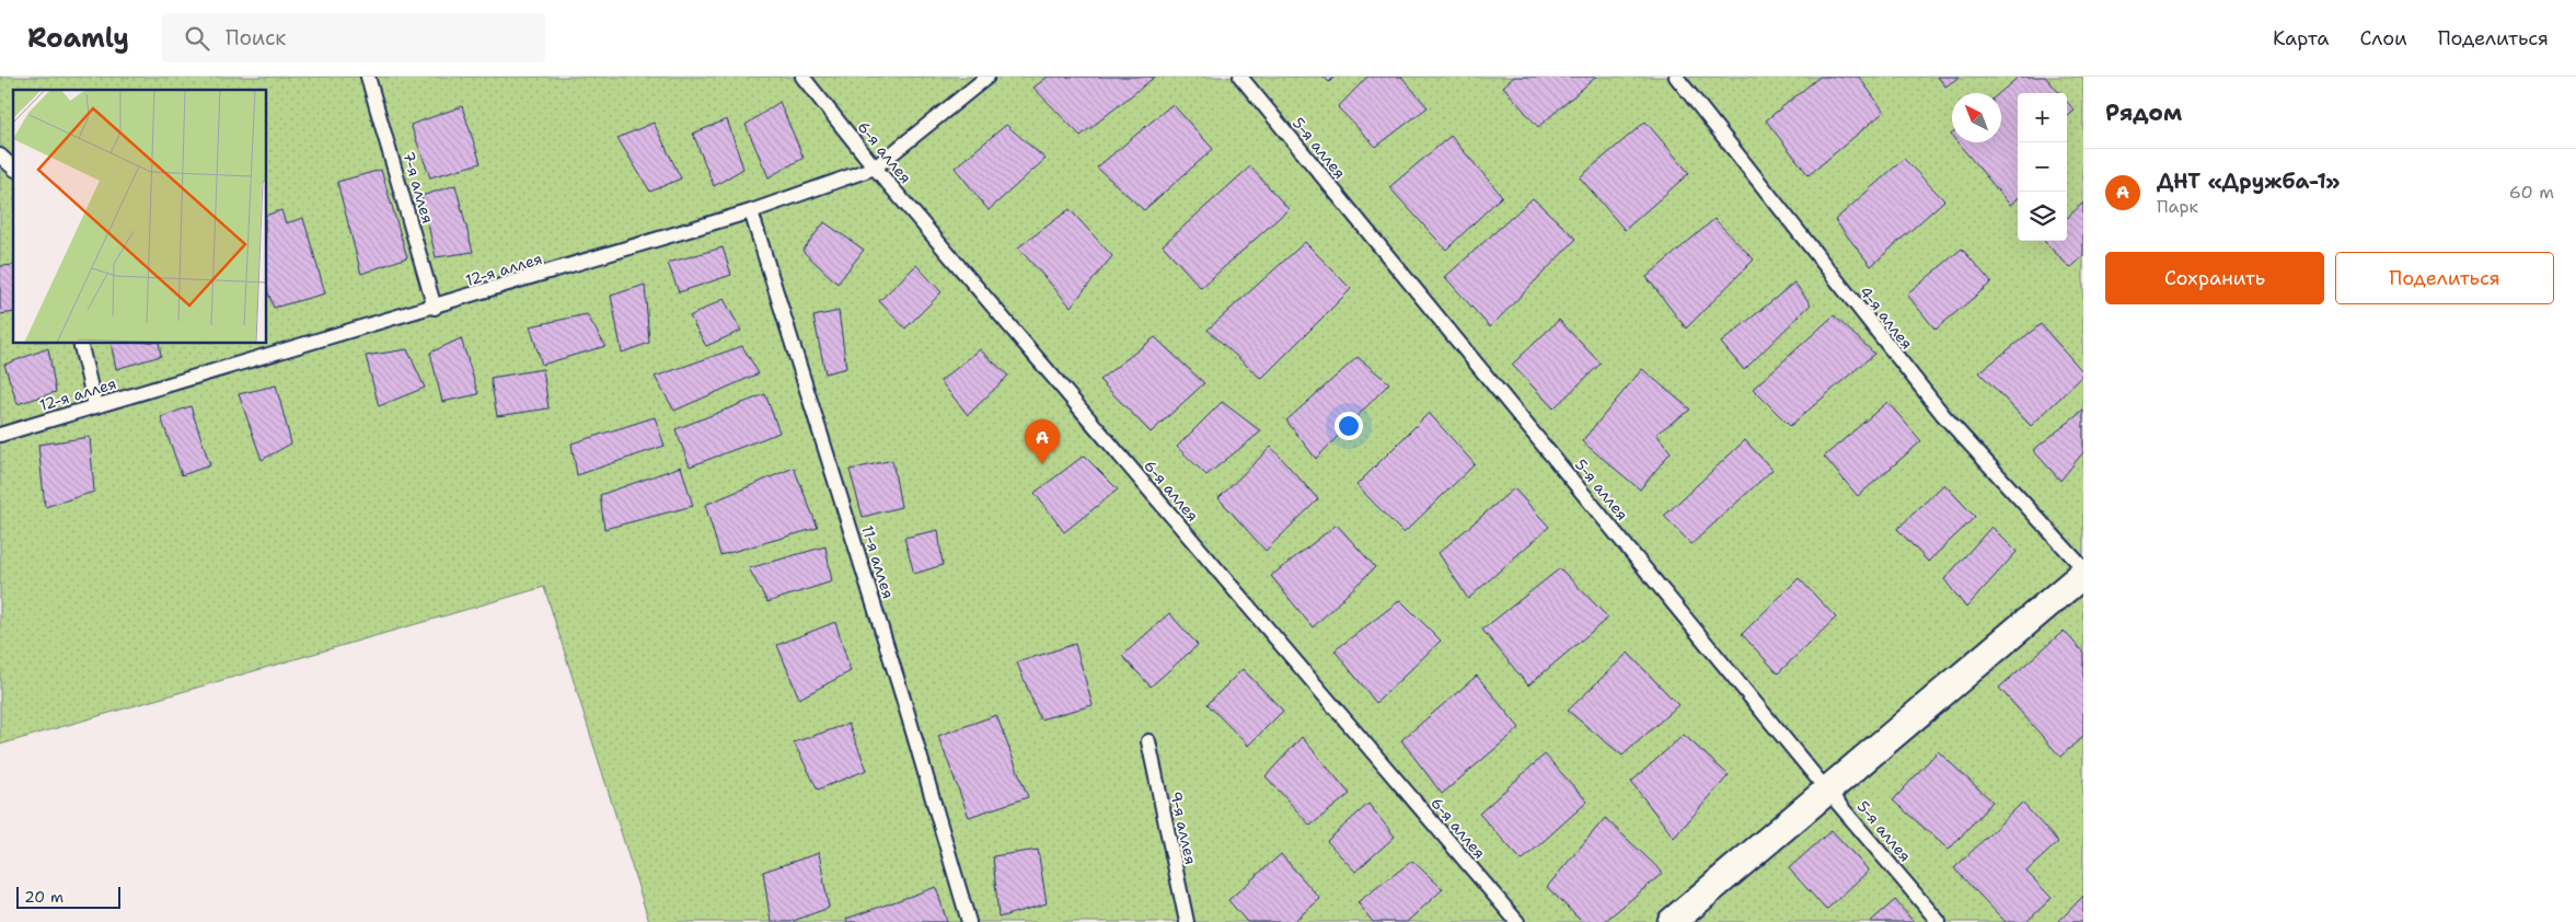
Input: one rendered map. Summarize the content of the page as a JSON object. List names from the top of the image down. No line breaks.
{"streets":{"lane":["5-я аллея","6-я аллея","7-я аллея","12-я аллея","4-я аллея","11-я аллея","9-я аллея"]},"crossings":[["6-я аллея","12-я аллея"],["7-я аллея","12-я аллея"],["12-я аллея","11-я аллея"]],"scale_bar":"20 m","north":"top left","page":{"header":"Roamly","search":"Поиск","nav":["Карта","Слои","Поделиться"],"heading":"Рядом","map_buttons":["+","−"],"list":[{"mark":"A","name":"ДНТ «Дружба-1»","note":"Парк","value":"60 m"}],"buttons":["Сохранить","Поделиться"],"pins":"A","scale":"20 m"}}
